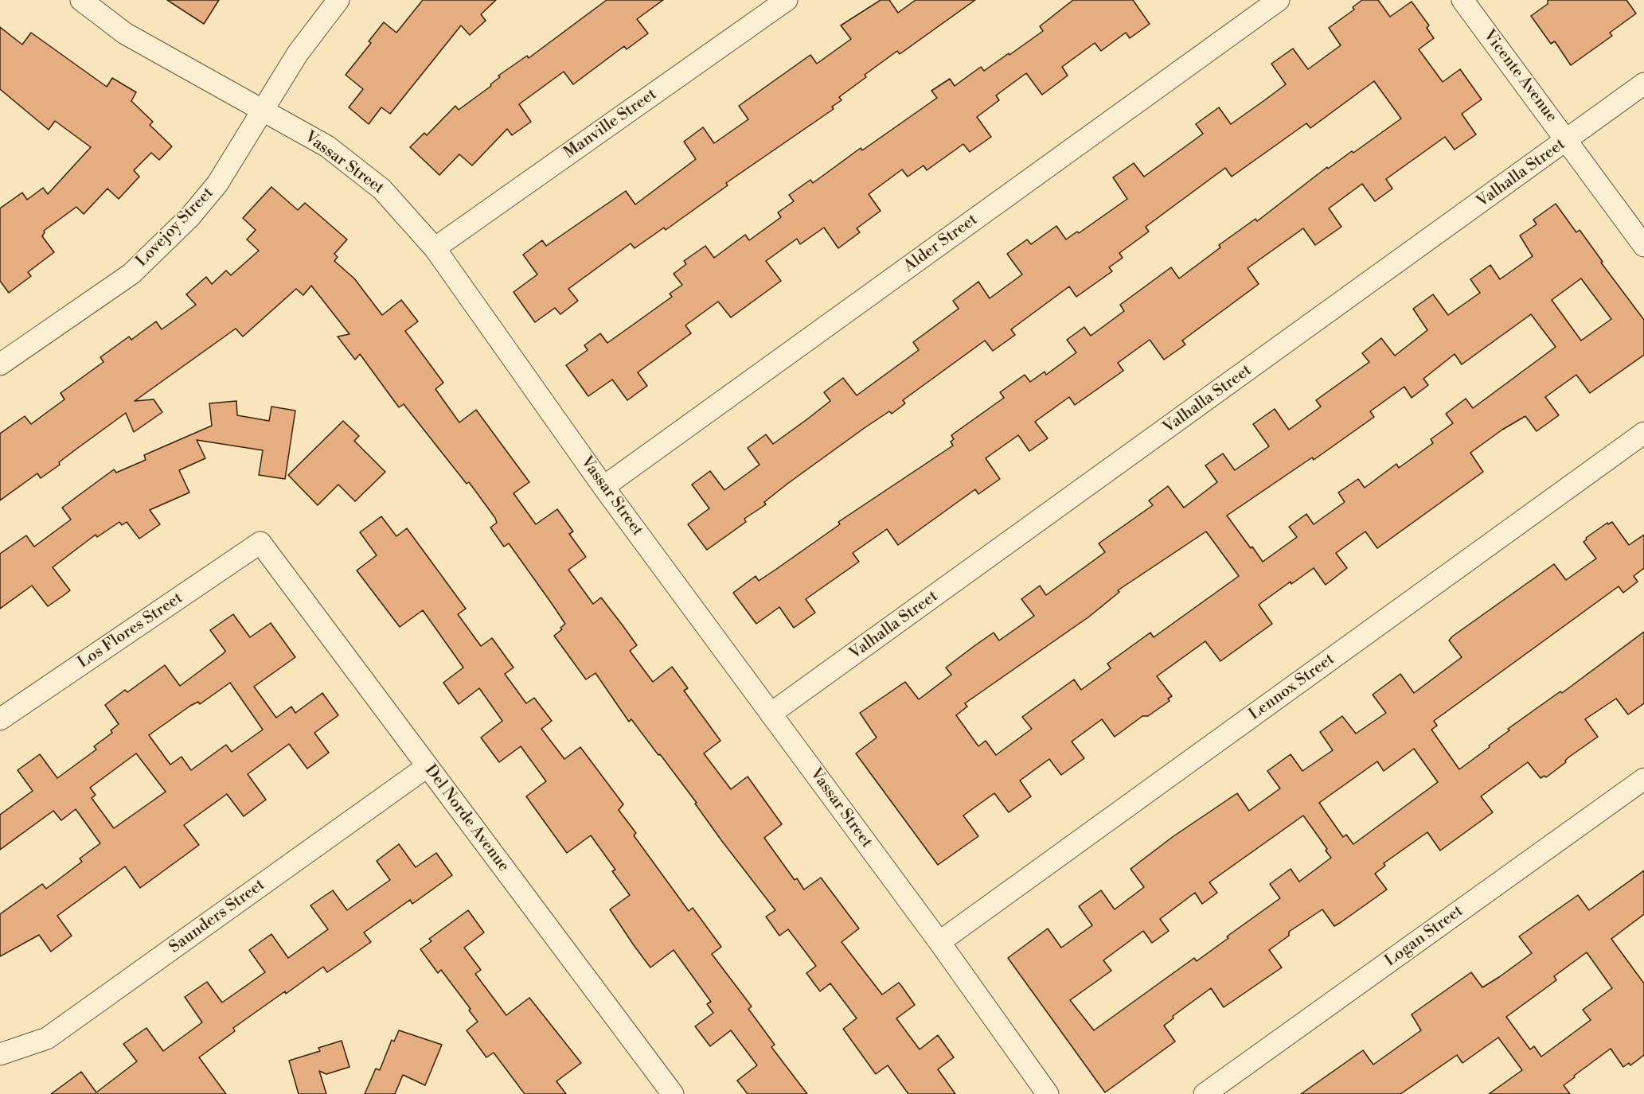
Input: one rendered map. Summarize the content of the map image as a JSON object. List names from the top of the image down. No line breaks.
{"streets":{"street":["Vicente Avenue","Manville Street","Vassar Street","Valhalla Street","Lovejoy Street","Alder Street","Los Flores Street","Lennox Street","Del Norde Avenue","Saunders Street","Logan Street"]},"crossings":[["Vicente Avenue","Valhalla Street"],["Manville Street","Vassar Street"],["Vassar Street","Valhalla Street"],["Vassar Street","Lovejoy Street"],["Vassar Street","Alder Street"],["Vassar Street","Lennox Street"],["Los Flores Street","Del Norde Avenue"],["Del Norde Avenue","Saunders Street"]]}
